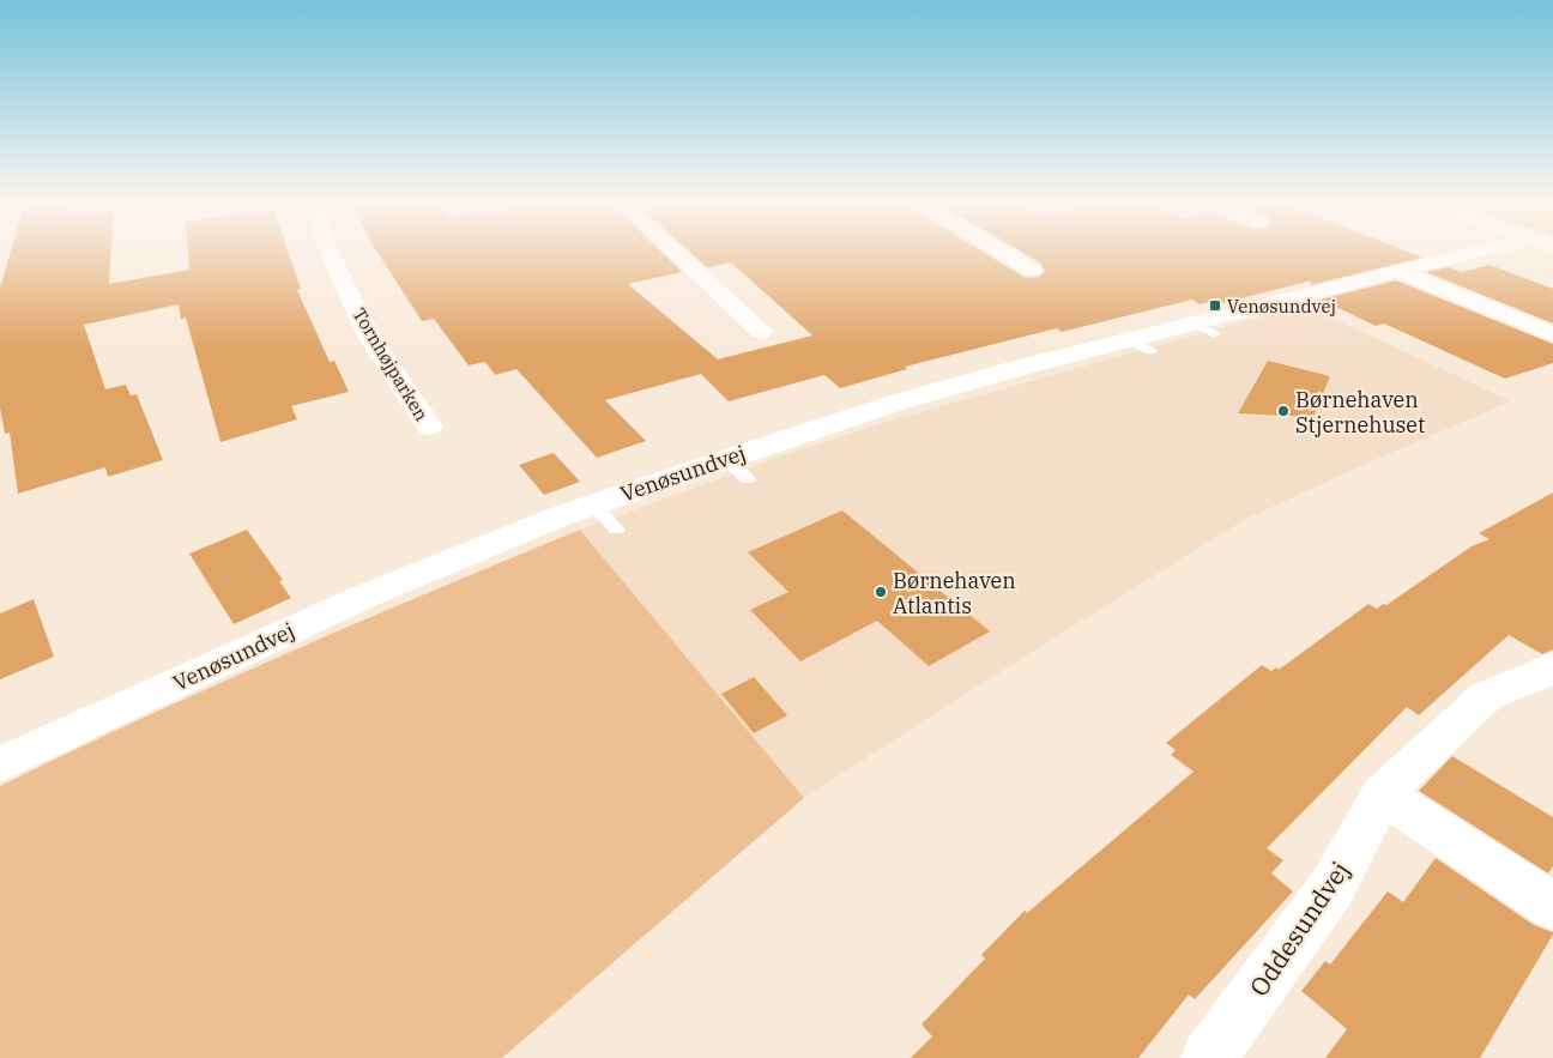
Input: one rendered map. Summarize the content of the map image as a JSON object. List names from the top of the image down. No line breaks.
{"streets":{"street":["Tornhøjparken","Venøsundvej","Oddesundvej"]},"places":{"transit":["Venøsundvej"],"other":["Børnehaven Stjernehuset","Børnehaven Atlantis"]}}
